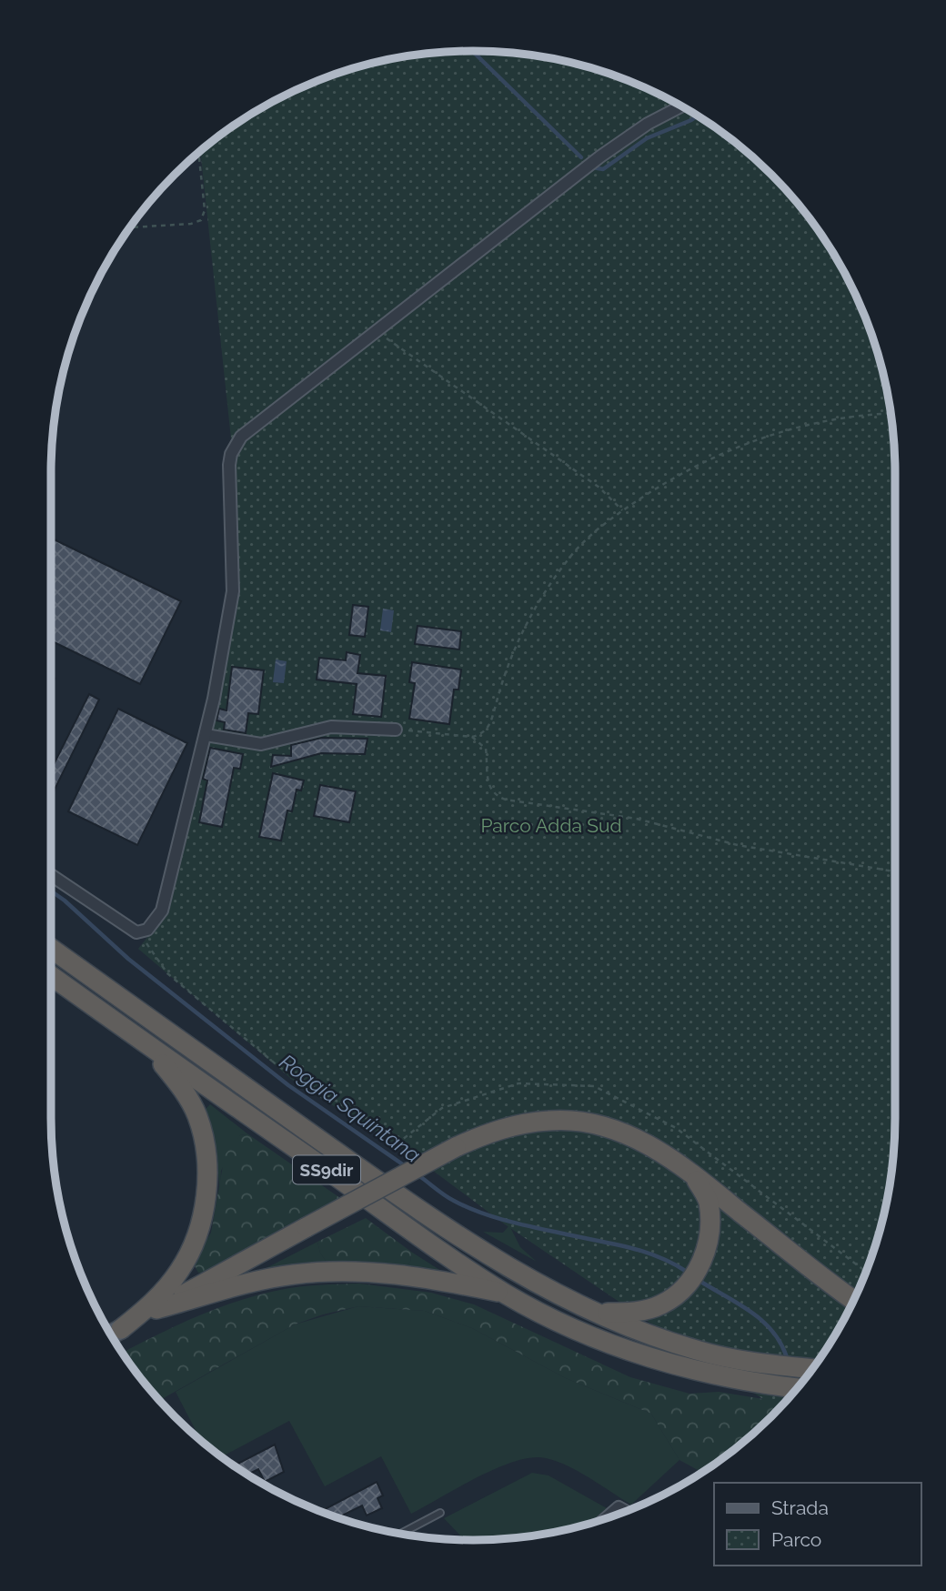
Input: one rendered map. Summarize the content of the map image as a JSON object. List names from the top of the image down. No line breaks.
{"streets":{"highway":["SS9dir"]},"water":["Roggia Squintana"],"parks":["Parco Adda Sud"],"legend":["Strada","Parco"]}
